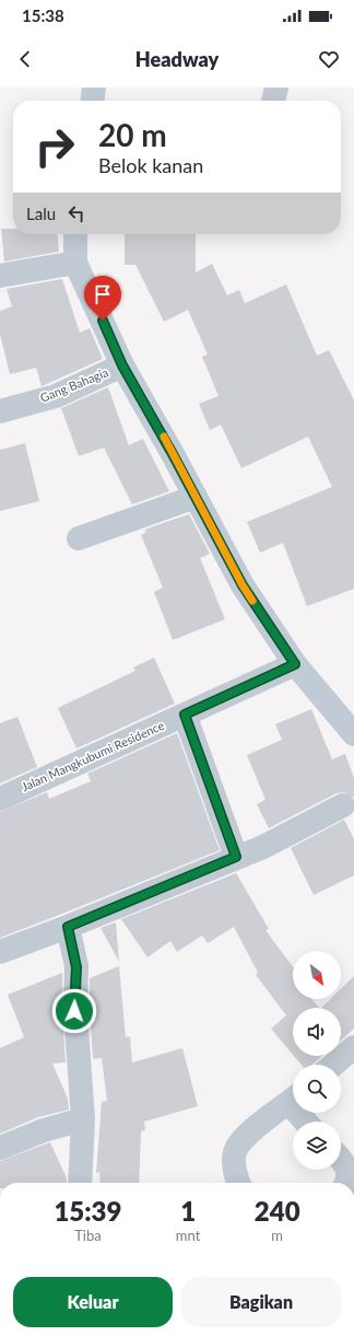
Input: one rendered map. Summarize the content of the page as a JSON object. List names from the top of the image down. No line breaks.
{"streets":{"street":["Gang Bahagia","Jalan Mangkubumi Residence"]},"north":"bottom right","page":{"status":"15:38","header":"Headway","turn":["20 m","Belok kanan"],"then":"Lalu","eta":["15:39","Tiba","1","mnt","240","m"],"buttons":["Keluar","Bagikan"]}}
